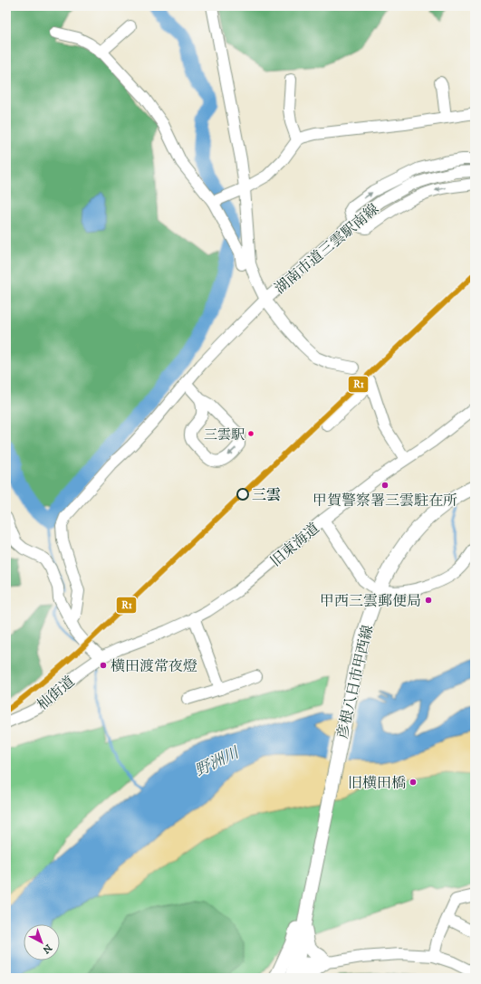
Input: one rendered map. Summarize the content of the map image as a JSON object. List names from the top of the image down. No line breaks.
{"streets":{"main road":["彦根八日市甲西線"],"street":["湖南市道三雲駅南線","旧東海道","杣街道"]},"crossings":[["旧東海道","杣街道"]],"water":["野洲川"],"places":["三雲駅","甲賀警察署三雲駐在所","三雲","甲西三雲郵便局","横田渡常夜燈","旧横田橋"],"lines":["transit line R1"],"north":"bottom right"}
